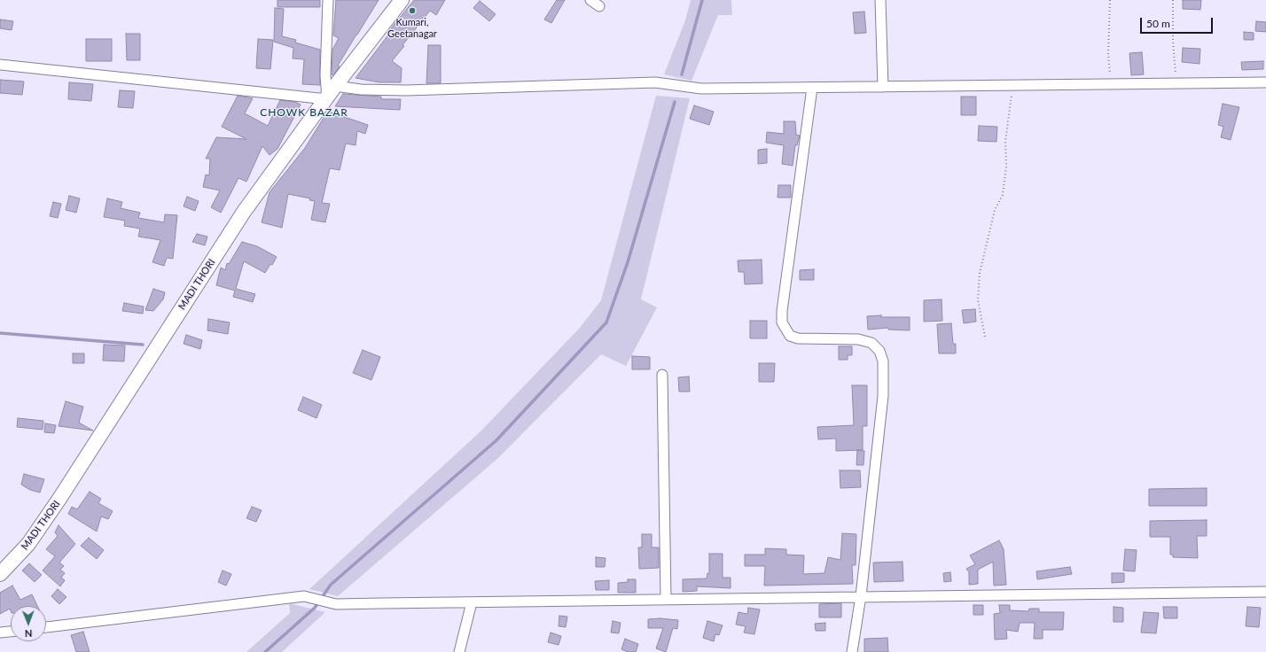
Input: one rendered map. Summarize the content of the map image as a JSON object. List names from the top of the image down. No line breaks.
{"streets":{"main road":["MADI THORI"]},"districts":["CHOWK BAZAR"],"places":["Kumari, Geetanagar"],"scale_bar":"50 m","north":"bottom"}
